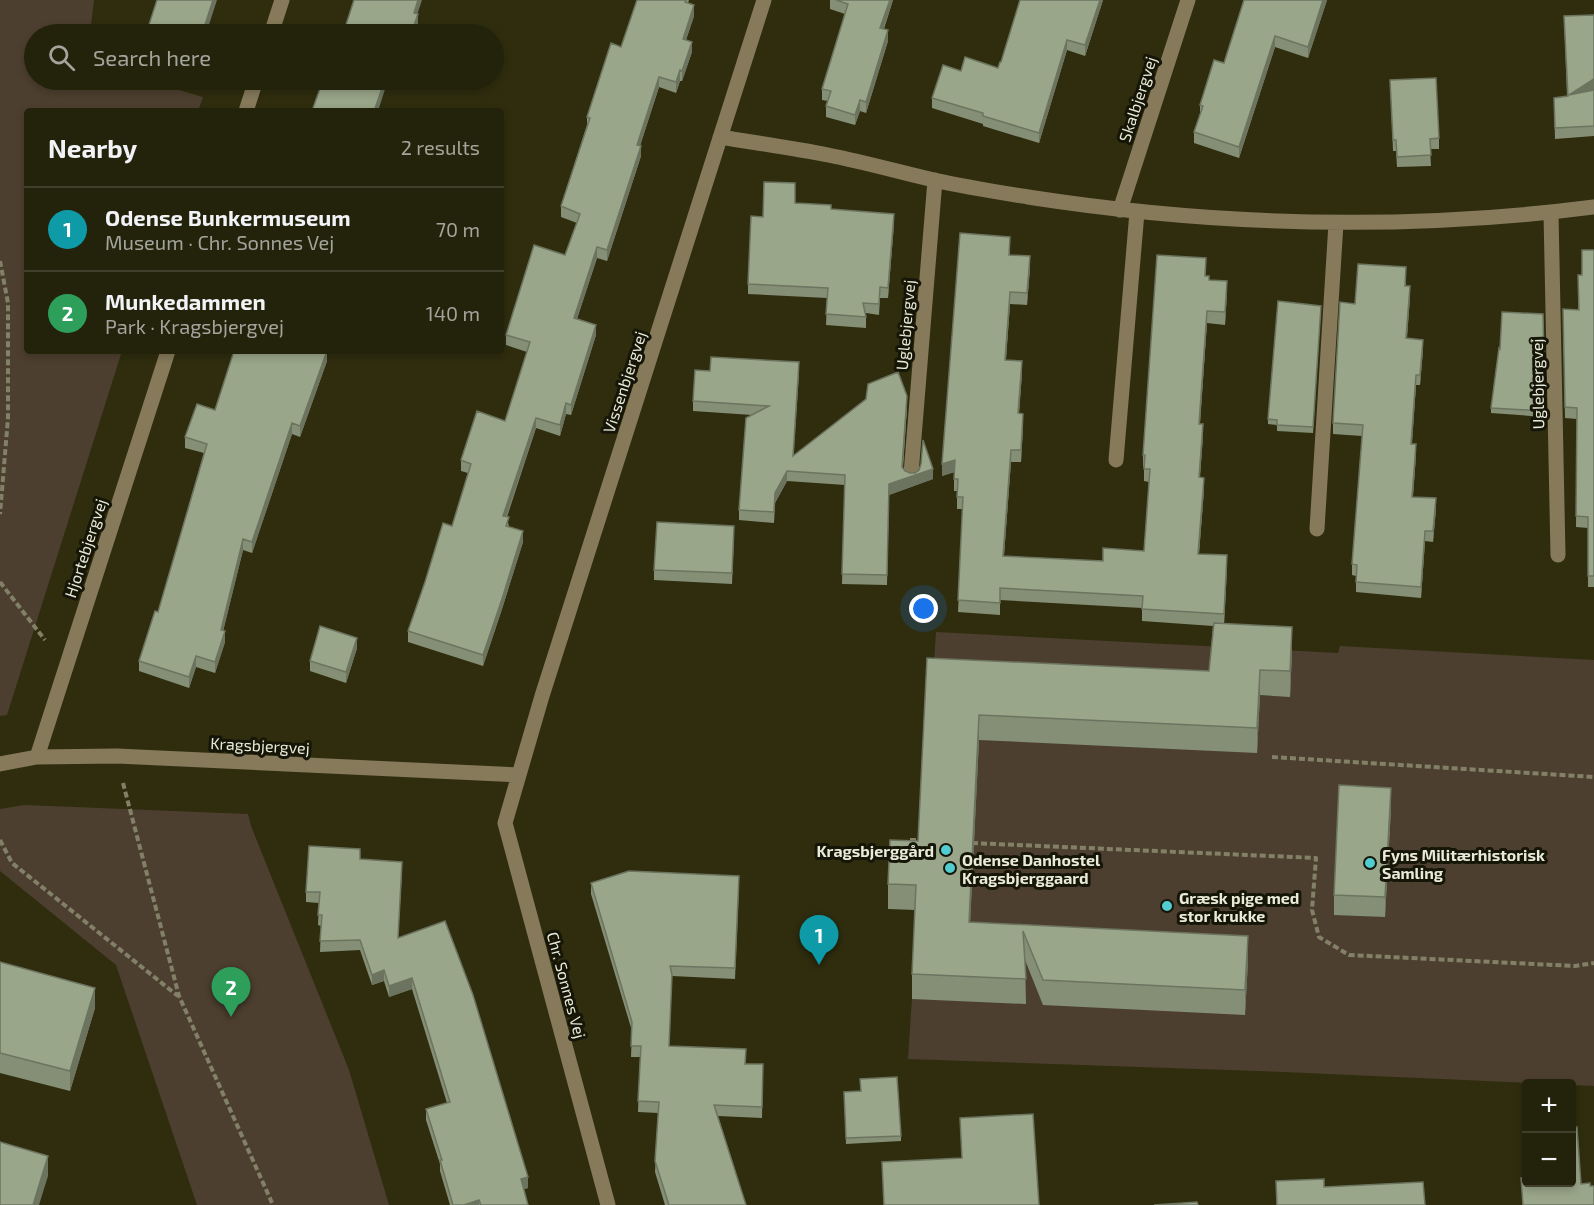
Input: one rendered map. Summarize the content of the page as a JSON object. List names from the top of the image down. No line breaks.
{"streets":{"street":["Skalbjergvej","Uglebjergvej","Vissenbjergvej","Hjortebjergvej","Kragsbjergvej","Chr. Sonnes Vej"]},"crossings":[["Vissenbjergvej","Kragsbjergvej"],["Vissenbjergvej","Chr. Sonnes Vej"],["Hjortebjergvej","Kragsbjergvej"],["Kragsbjergvej","Chr. Sonnes Vej"]],"places":["Kragsbjerggård","Fyns Militærhistorisk Samling","Odense Danhostel Kragsbjerggaard","Græsk pige med stor krukke"],"page":{"search":"Search here","heading":["Nearby","2 results"],"list":[{"mark":"1","name":"Odense Bunkermuseum","note":"Museum · Chr. Sonnes Vej","value":"70 m"},{"mark":"2","name":"Munkedammen","note":"Park · Kragsbjergvej","value":"140 m"}],"pins":["1","2"],"map_buttons":["+","−"]}}
